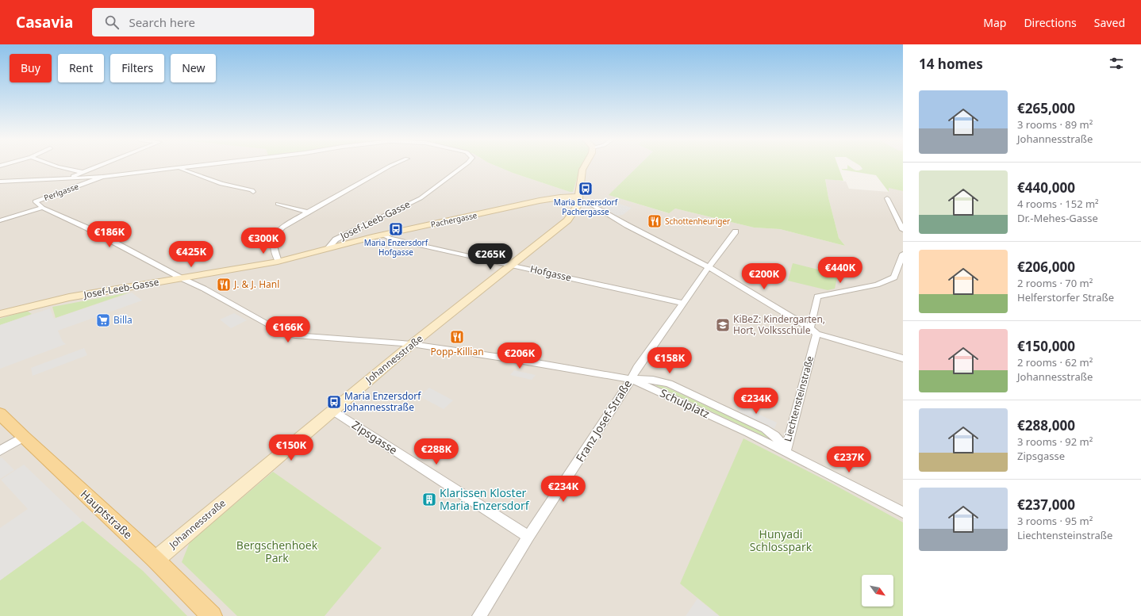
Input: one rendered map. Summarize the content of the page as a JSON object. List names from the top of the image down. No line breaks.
{"streets":{"main road":["Pachergasse","Josef-Leeb-Gasse","Johannesstraße","Hauptstraße"],"street":["Perlgasse","Hofgasse","Liechtensteinstraße","Schulplatz","Franz Josef-Straße","Zipsgasse"]},"crossings":[["Perlgasse","Schulplatz"],["Pachergasse","Josef-Leeb-Gasse"],["Pachergasse","Hofgasse"],["Pachergasse","Johannesstraße"],["Josef-Leeb-Gasse","Schulplatz"],["Hofgasse","Johannesstraße"],["Hofgasse","Franz Josef-Straße"],["Johannesstraße","Schulplatz"],["Johannesstraße","Zipsgasse"],["Johannesstraße","Hauptstraße"],["Liechtensteinstraße","Schulplatz"],["Schulplatz","Franz Josef-Straße"],["Franz Josef-Straße","Zipsgasse"]],"parks":["Hunyadi Schlosspark","Bergschenhoek Park"],"places":{"bus stop":["Maria Enzersdorf Pachergasse","Maria Enzersdorf Hofgasse","Maria Enzersdorf Johannesstraße"],"restaurant":["Schottenheuriger","J. & J. Hanl","Popp-Killian"],"supermarket":["Billa"],"school or university":["KiBeZ: Kindergarten, Hort, Volksschule"],"building":["Klarissen Kloster Maria Enzersdorf"]},"north":"bottom right","page":{"header":"Casavia","search":"Search here","nav":["Map","Directions","Saved"],"heading":"14 homes","chip":["Buy","Rent","Filters","New"],"list":[{"name":"€265,000","note":"3 rooms · 89 m² · Johannesstraße"},{"name":"€440,000","note":"4 rooms · 152 m² · Dr.-Mehes-Gasse"},{"name":"€206,000","note":"2 rooms · 70 m² · Helferstorfer Straße"},{"name":"€150,000","note":"2 rooms · 62 m² · Johannesstraße"},{"name":"€288,000","note":"3 rooms · 92 m² · Zipsgasse"},{"name":"€237,000","note":"3 rooms · 95 m² · Liechtensteinstraße"}],"price":["€186K","€300K","€425K","€265K","€440K","€200K","€166K","€206K","€158K","€234K","€150K","€288K","€237K","€234K"]}}
